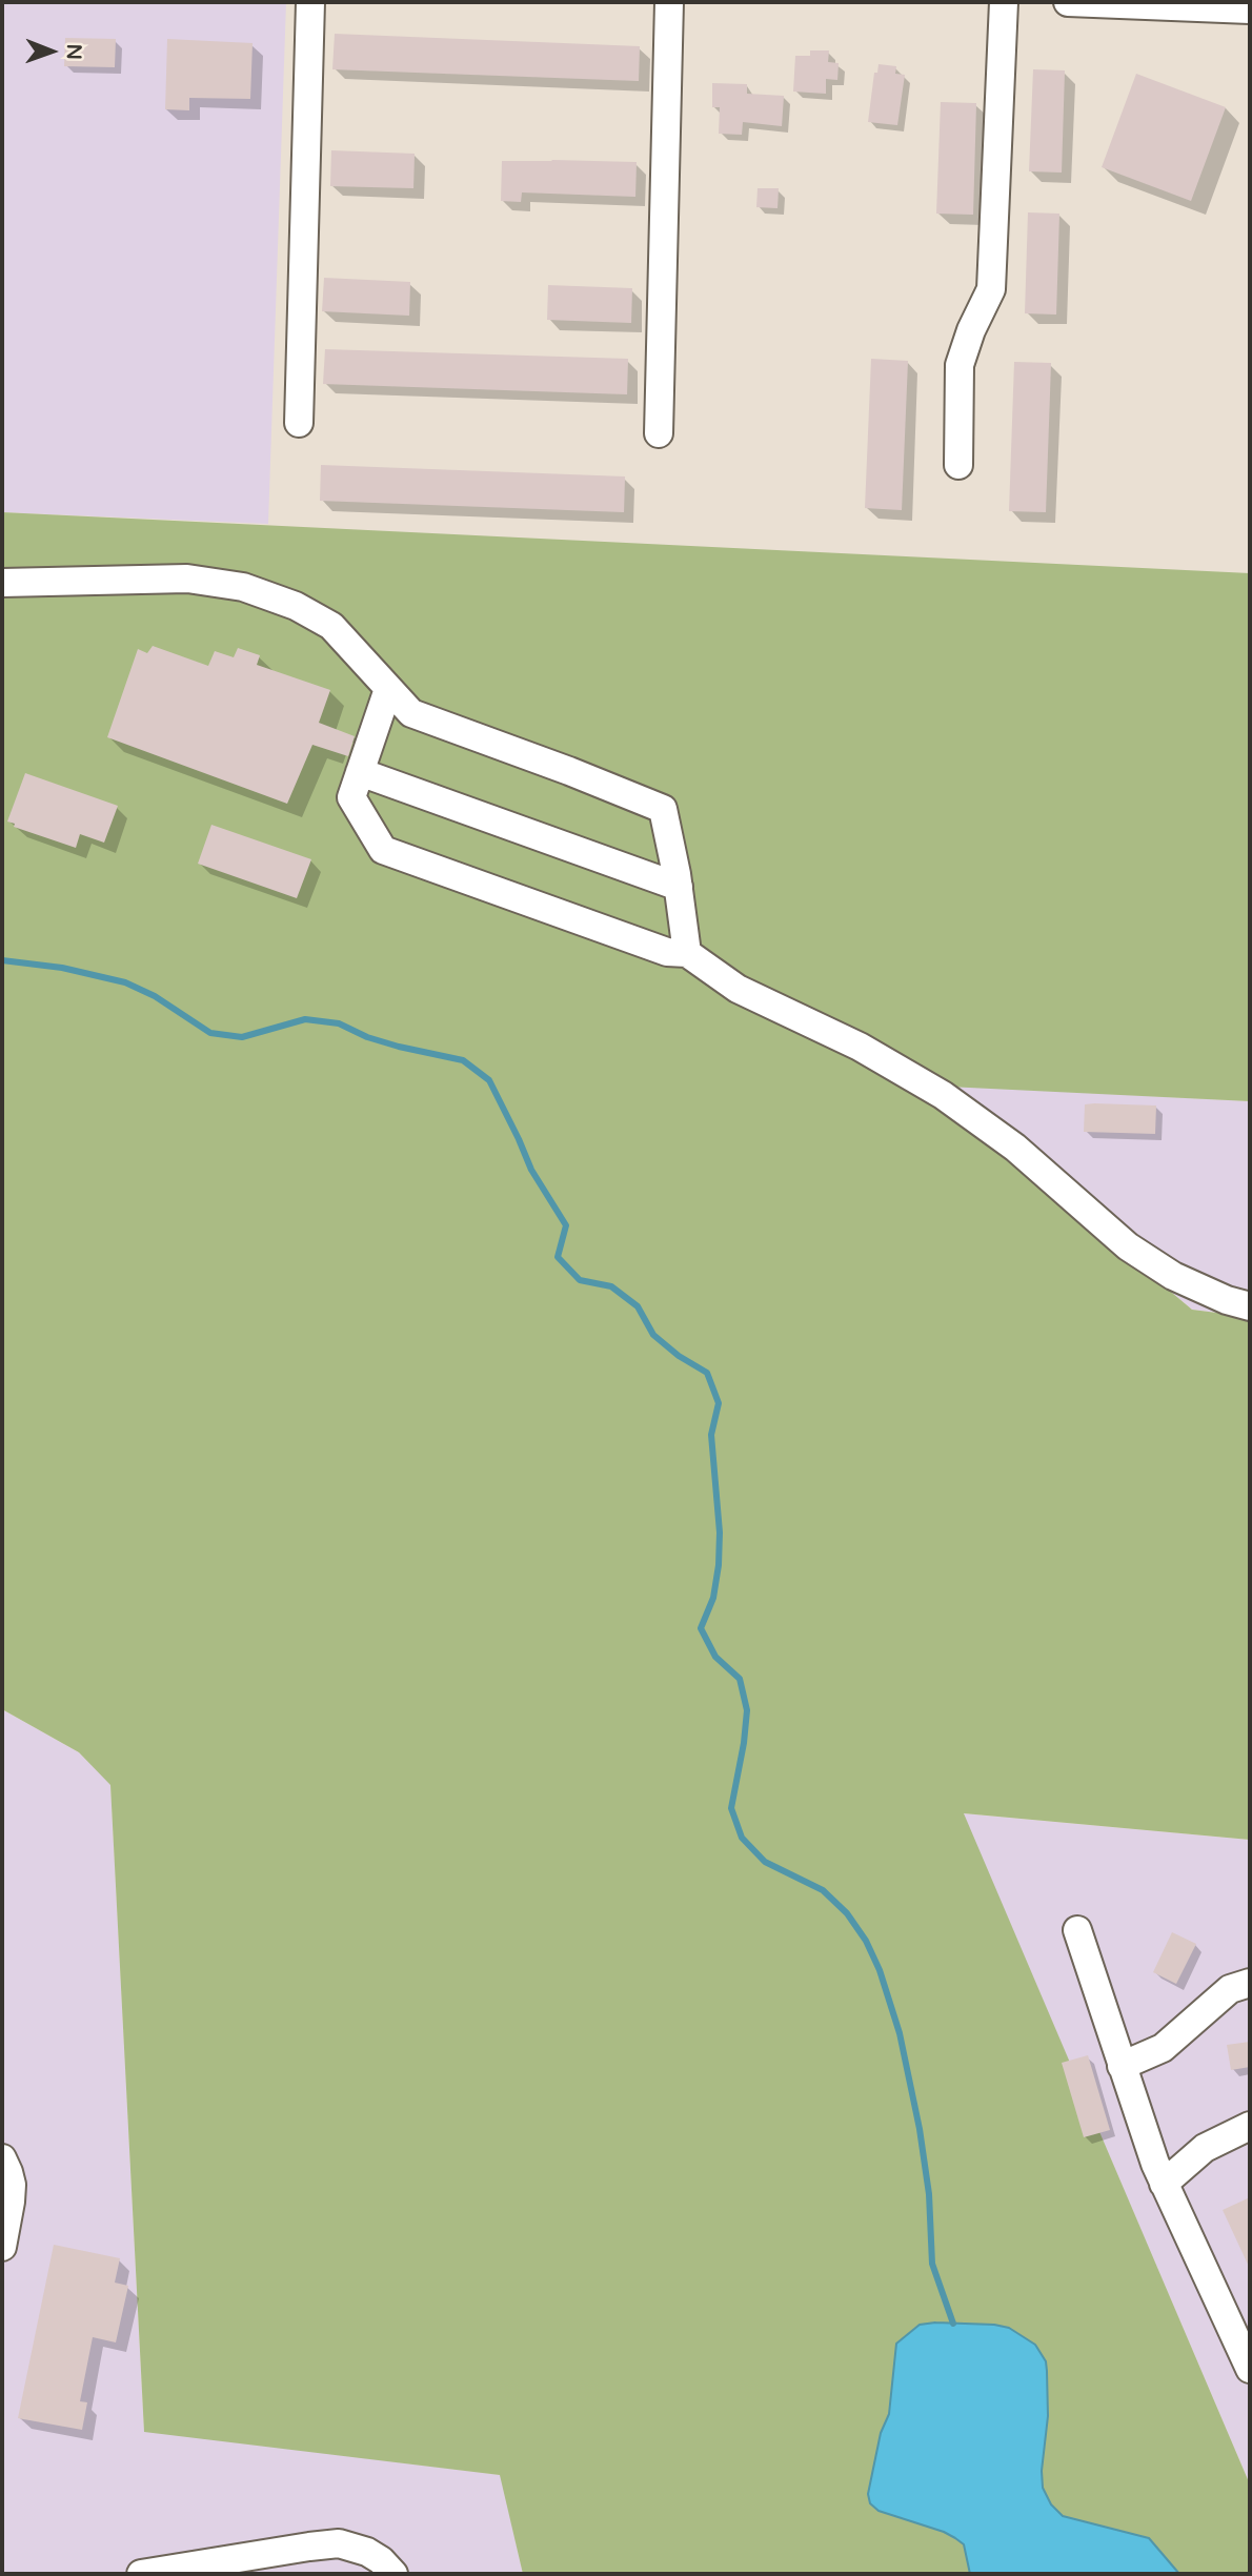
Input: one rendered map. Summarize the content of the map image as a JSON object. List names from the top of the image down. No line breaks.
{"north":"right"}
